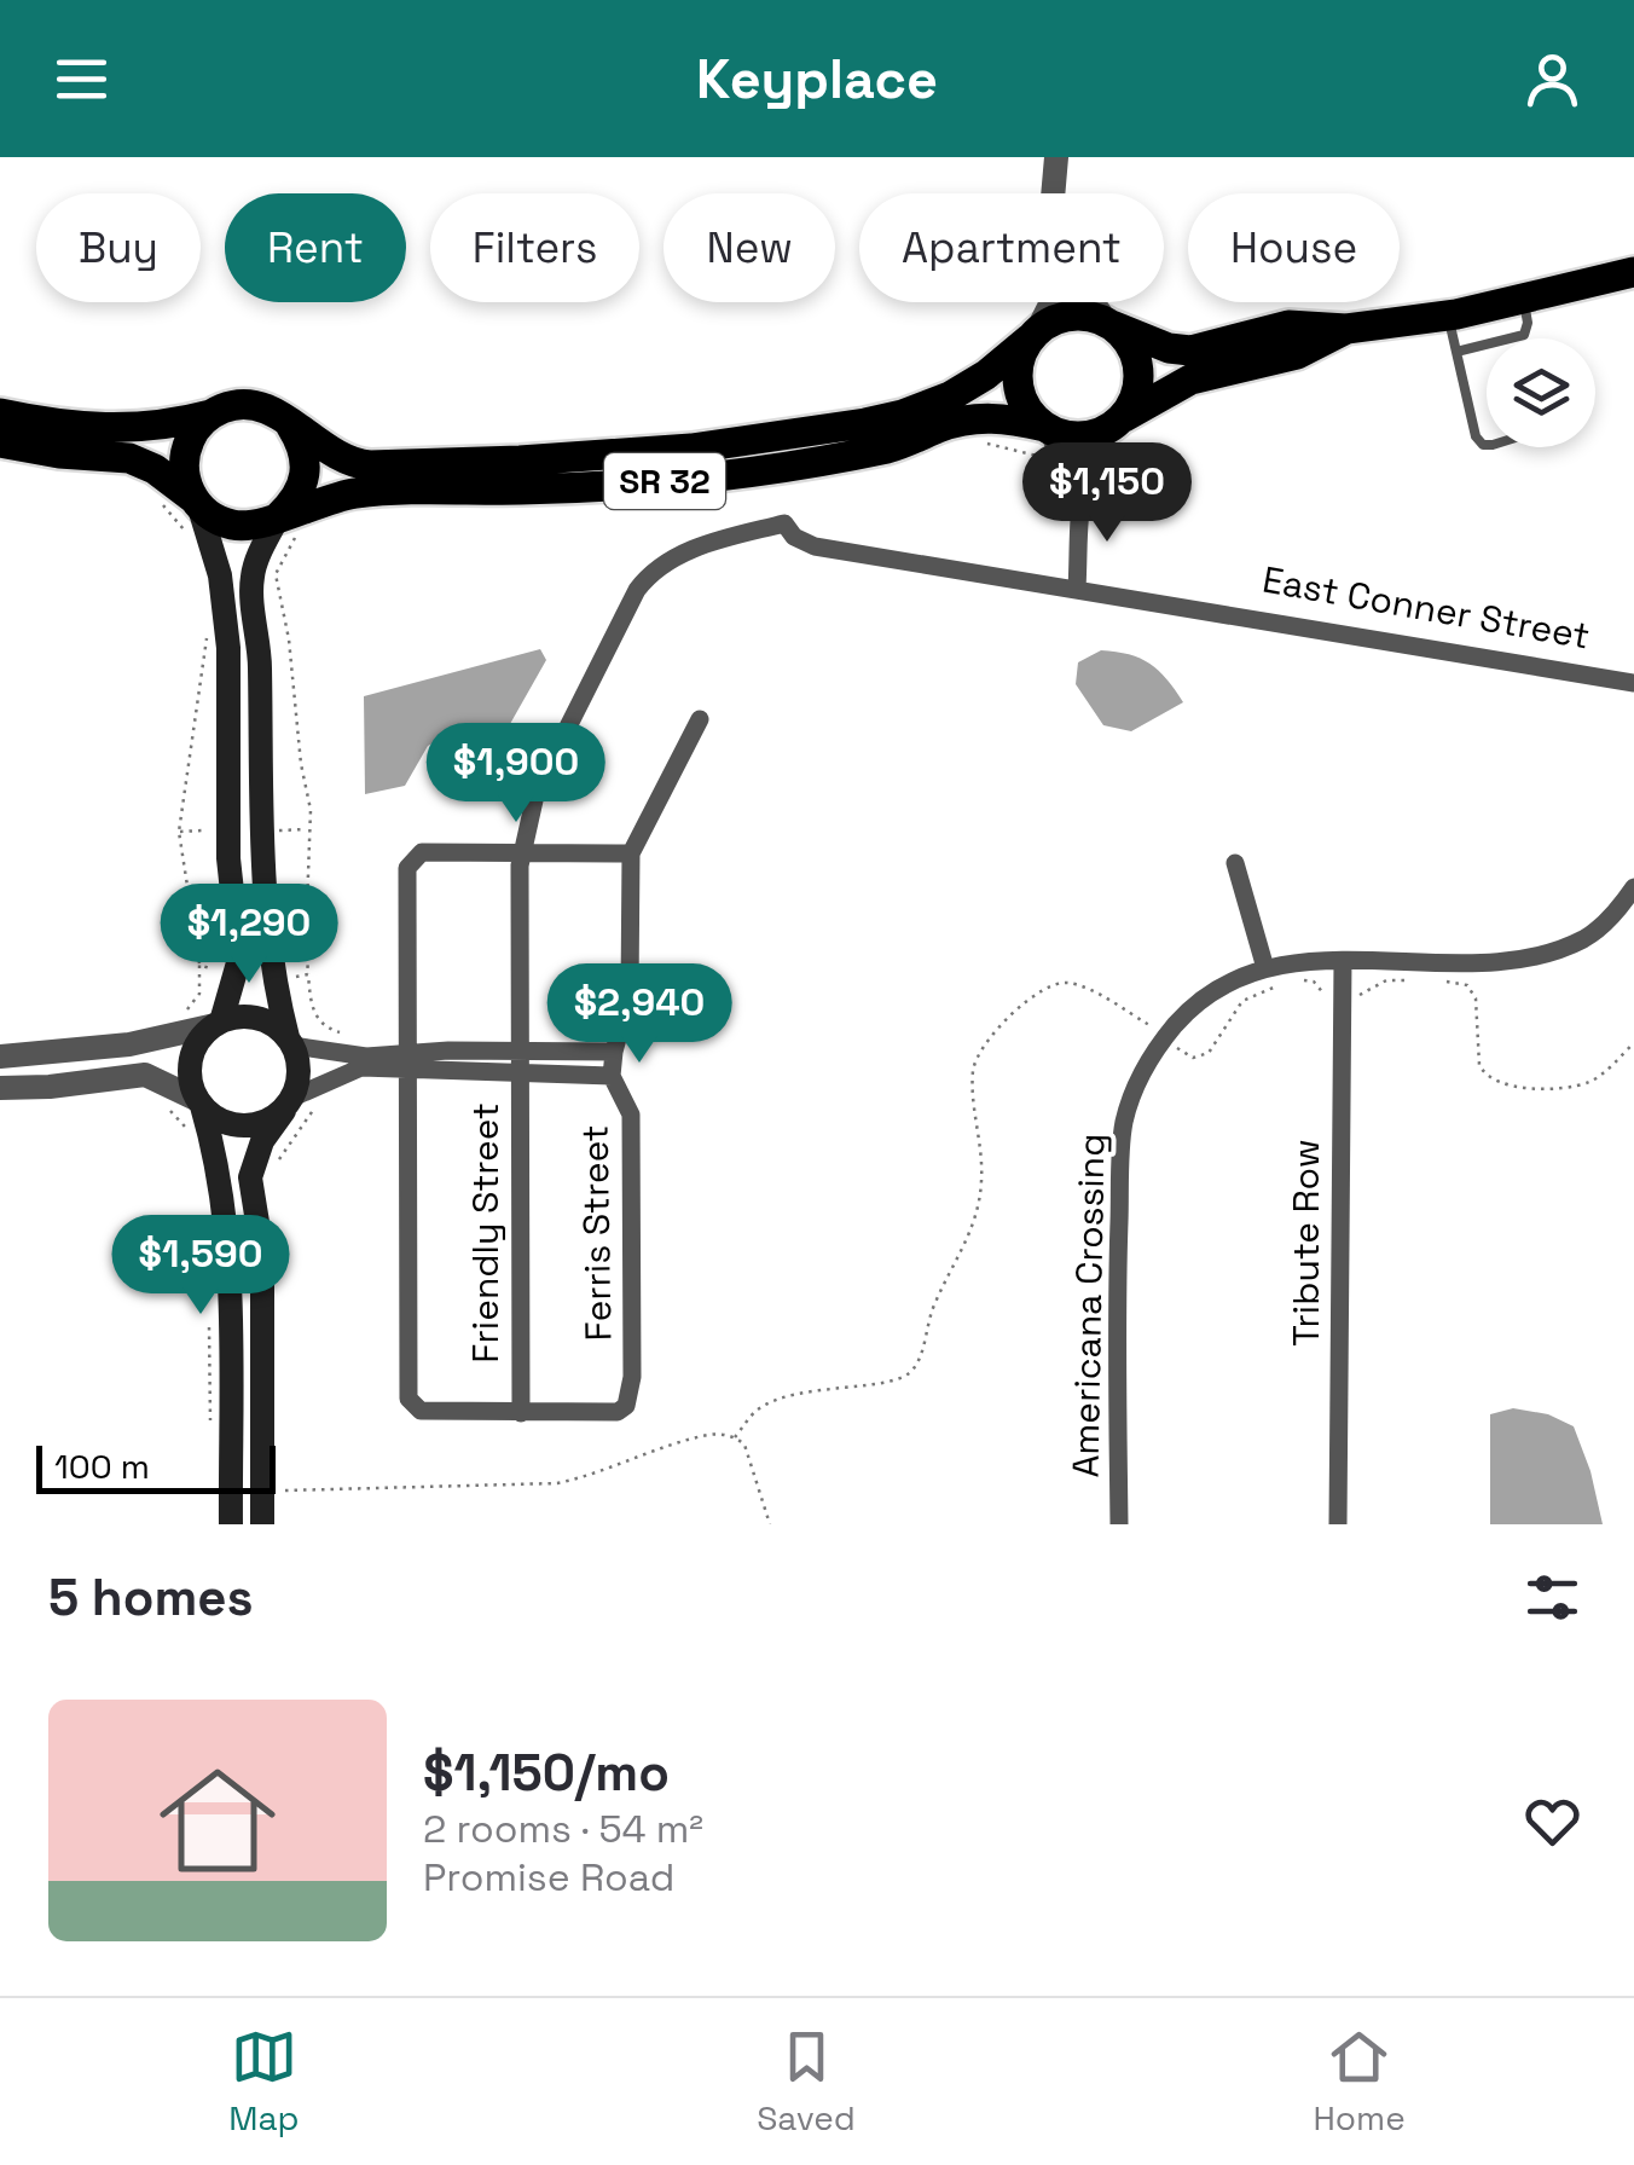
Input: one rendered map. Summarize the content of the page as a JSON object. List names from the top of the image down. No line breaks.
{"streets":{"main road":["SR 32"],"street":["East Conner Street","Friendly Street","Ferris Street","Tribute Row","Americana Crossing"]},"crossings":[["East Conner Street","Friendly Street"],["Friendly Street","Ferris Street"],["Tribute Row","Americana Crossing"]],"scale_bar":"100 m","page":{"header":"Keyplace","chip":["Buy","Rent","Filters","New","Apartment","House"],"price":["$1,150","$1,900","$1,290","$2,940","$1,590"],"scale":"100 m","heading":"5 homes","list":[{"name":"$1,150/mo","note":"2 rooms · 54 m² · Promise Road"}],"tabs":["Map","Saved","Home"]}}
